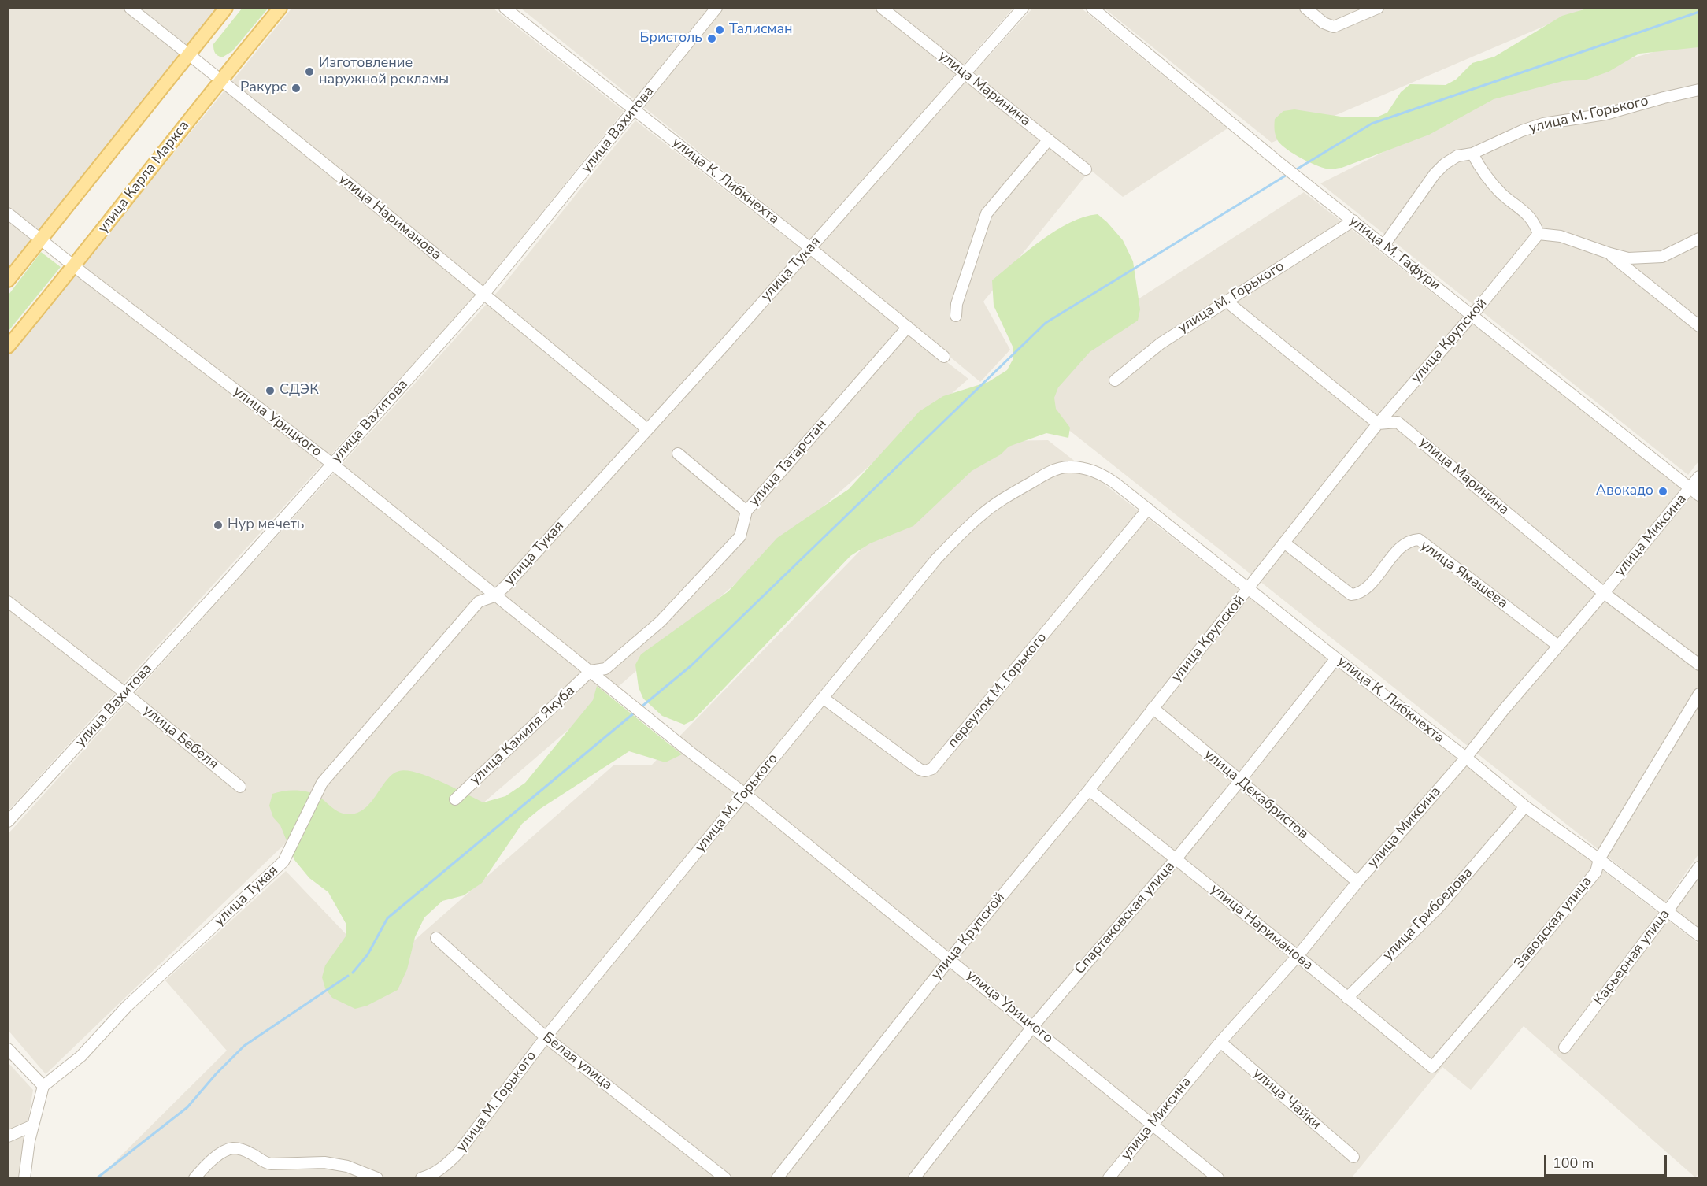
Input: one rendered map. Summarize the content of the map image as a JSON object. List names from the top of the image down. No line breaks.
{"streets":{"main road":["улица Карла Маркса"],"street":["улица Маринина","улица М. Горького","улица Вахитова","улица К. Либкнехта","улица Нариманова","улица М. Гафури","улица Тукая","улица Крупской","улица Урицкого","улица Татарстан","улица Миксина","улица Ямашева","переулок М. Горького","улица Камиля Якуба","улица Бебеля","улица Декабристов","улица Грибоедова","Спартаковская улица","Заводская улица","Карьерная улица","Белая улица","улица Чайки"]},"crossings":[["улица Маринина","улица Тукая"],["улица Маринина","улица Крупской"],["улица Маринина","улица Миксина"],["улица М. Горького","улица К. Либкнехта"],["улица М. Горького","улица М. Гафури"],["улица М. Горького","улица Урицкого"],["улица М. Горького","переулок М. Горького"],["улица М. Горького","Белая улица"],["улица Вахитова","улица К. Либкнехта"],["улица Вахитова","улица Нариманова"],["улица Вахитова","улица Урицкого"],["улица Вахитова","улица Бебеля"],["улица Карла Маркса","улица Нариманова"],["улица Карла Маркса","улица Урицкого"],["улица К. Либкнехта","улица Тукая"],["улица К. Либкнехта","улица Крупской"],["улица К. Либкнехта","улица Татарстан"],["улица К. Либкнехта","улица Миксина"],["улица К. Либкнехта","переулок М. Горького"],["улица К. Либкнехта","улица Грибоедова"],["улица К. Либкнехта","Спартаковская улица"],["улица К. Либкнехта","Заводская улица"],["улица К. Либкнехта","Карьерная улица"],["улица Нариманова","улица Тукая"],["улица Нариманова","улица Крупской"],["улица Нариманова","улица Миксина"],["улица Нариманова","улица Грибоедова"],["улица Нариманова","Спартаковская улица"],["улица Нариманова","Заводская улица"],["улица М. Гафури","улица Крупской"],["улица М. Гафури","улица Миксина"],["улица Тукая","улица Урицкого"],["улица Крупской","улица Урицкого"],["улица Крупской","улица Ямашева"],["улица Крупской","улица Декабристов"],["улица Урицкого","улица Татарстан"],["улица Урицкого","улица Миксина"],["улица Урицкого","улица Камиля Якуба"],["улица Урицкого","Спартаковская улица"],["улица Татарстан","улица Камиля Якуба"],["улица Миксина","улица Ямашева"],["улица Миксина","улица Декабристов"],["улица Миксина","улица Чайки"],["улица Декабристов","Спартаковская улица"]],"places":["Талисман","Бристоль","Изготовление наружной рекламы","Ракурс","СДЭК","Авокадо","Нур мечеть"],"scale_bar":"100 m"}
